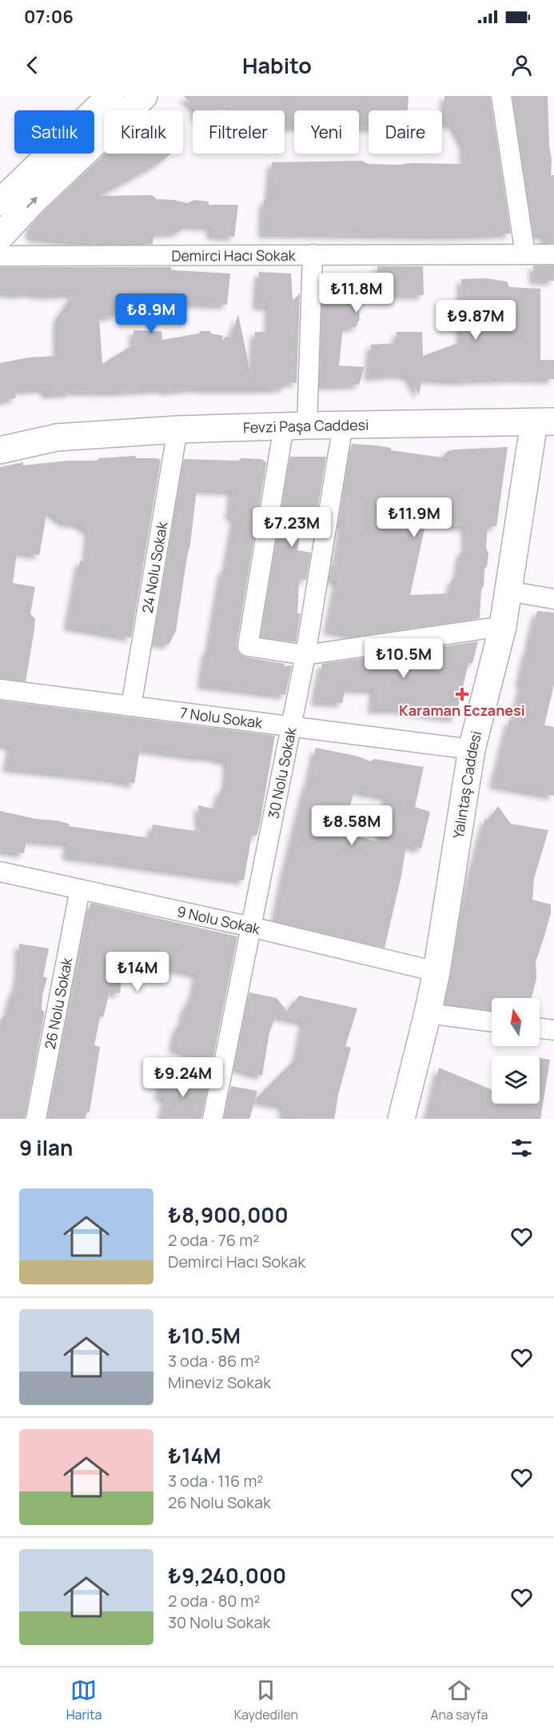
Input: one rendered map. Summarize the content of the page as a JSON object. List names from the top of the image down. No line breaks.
{"streets":{"main road":["Fevzi Paşa Caddesi","Yalıntaş Caddesi"],"street":["Demirci Hacı Sokak","24 Nolu Sokak","7 Nolu Sokak","30 Nolu Sokak","9 Nolu Sokak","26 Nolu Sokak"]},"crossings":[["Fevzi Paşa Caddesi","24 Nolu Sokak"],["Fevzi Paşa Caddesi","30 Nolu Sokak"],["Fevzi Paşa Caddesi","Yalıntaş Caddesi"],["24 Nolu Sokak","7 Nolu Sokak"],["7 Nolu Sokak","30 Nolu Sokak"],["7 Nolu Sokak","Yalıntaş Caddesi"],["30 Nolu Sokak","9 Nolu Sokak"],["Yalıntaş Caddesi","9 Nolu Sokak"],["9 Nolu Sokak","26 Nolu Sokak"]],"places":{"health":["Karaman Eczanesi"]},"north":"top","page":{"status":"07:06","header":"Habito","chip":["Satılık","Kiralık","Filtreler","Yeni","Daire"],"price":["₺11.8M","₺8.9M","₺9.87M","₺11.9M","₺7.23M","₺10.5M","₺8.58M","₺14M","₺9.24M"],"heading":"9 ilan","list":[{"name":"₺8,900,000","note":"2 oda · 76 m² · Demirci Hacı Sokak"},{"name":"₺10.5M","note":"3 oda · 86 m² · Mineviz Sokak"},{"name":"₺14M","note":"3 oda · 116 m² · 26 Nolu Sokak"},{"name":"₺9,240,000","note":"2 oda · 80 m² · 30 Nolu Sokak"}],"tabs":["Harita","Kaydedilen","Ana sayfa"]}}
